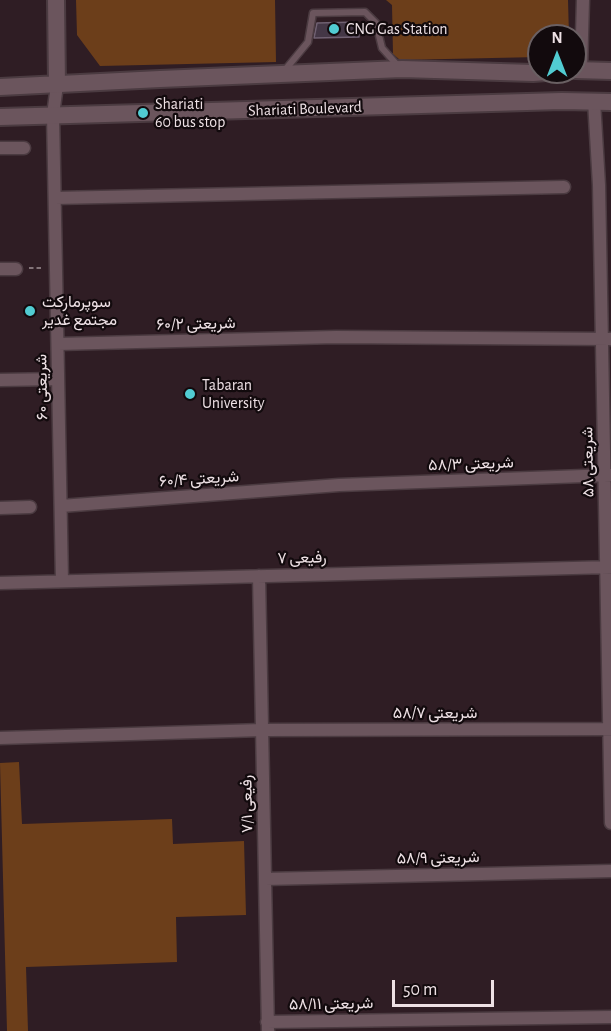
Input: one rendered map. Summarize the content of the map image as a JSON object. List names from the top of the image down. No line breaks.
{"streets":{"main road":["Shariati Boulevard"],"street":["شریعتی ۶۰/۲","شریعتی ۶۰","شریعتی ۵۸","شریعتی ۵۸/۳","شریعتی ۶۰/۴","رفیعی ۷","شریعتی ۵۸/۷","رفیعی ۷/۱","شریعتی ۵۸/۹","شریعتی ۵۸/۱۱"]},"crossings":[["Shariati Boulevard","شریعتی ۶۰"],["Shariati Boulevard","شریعتی ۵۸"],["شریعتی ۶۰/۲","شریعتی ۶۰"],["شریعتی ۶۰/۲","شریعتی ۵۸"],["شریعتی ۶۰","شریعتی ۶۰/۴"],["شریعتی ۶۰","رفیعی ۷"],["شریعتی ۵۸","شریعتی ۵۸/۳"],["شریعتی ۵۸","رفیعی ۷"],["شریعتی ۵۸","شریعتی ۵۸/۷"],["شریعتی ۵۸/۳","شریعتی ۶۰/۴"],["رفیعی ۷","رفیعی ۷/۱"],["شریعتی ۵۸/۷","رفیعی ۷/۱"],["رفیعی ۷/۱","شریعتی ۵۸/۹"],["رفیعی ۷/۱","شریعتی ۵۸/۱۱"]],"places":["CNG Gas Station","Shariati 60 bus stop","سوپرمارکت مجتمع غدیر","Tabaran University"],"scale_bar":"50 m","north":"top"}
